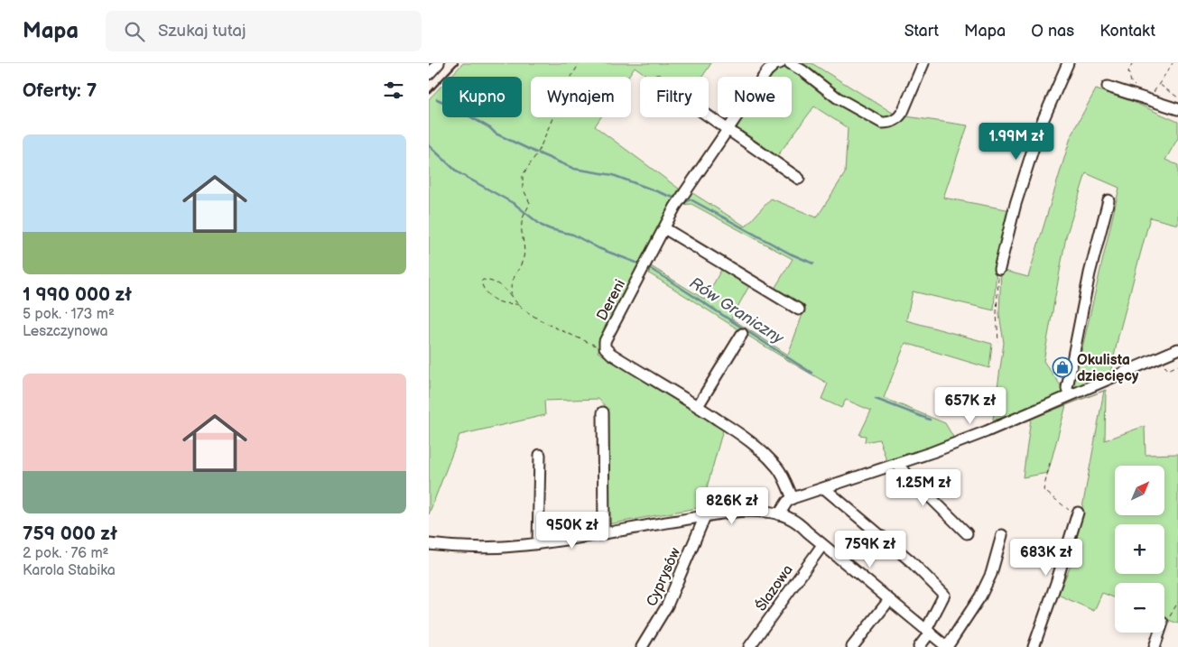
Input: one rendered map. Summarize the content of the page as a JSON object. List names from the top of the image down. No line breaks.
{"streets":{"street":["Dereni","Cyprysów","Ślazowa"]},"water":["Rów Graniczny"],"places":{"shop":["Okulista dziecięcy"]},"north":"top right","page":{"header":"Mapa","search":"Szukaj tutaj","nav":["Start","Mapa","O nas","Kontakt"],"heading":"Oferty: 7","chip":["Kupno","Wynajem","Filtry","Nowe"],"list":[{"name":"1 990 000 zł","note":"5 pok. · 173 m² · Leszczynowa"},{"name":"759 000 zł","note":"2 pok. · 76 m² · Karola Stabika"}],"price":["1.99M zł","657K zł","1.25M zł","826K zł","950K zł","759K zł","683K zł"],"map_buttons":["+","−"]}}
